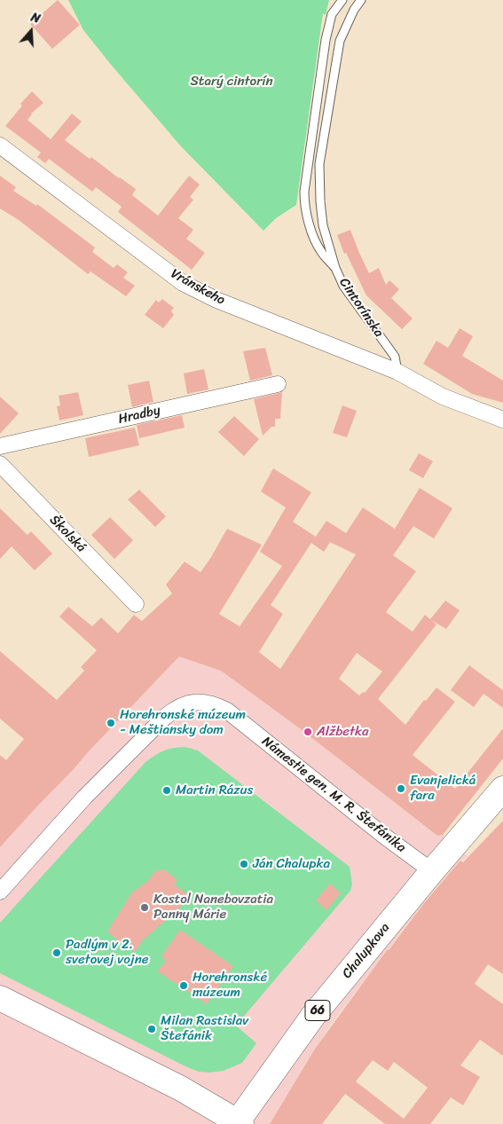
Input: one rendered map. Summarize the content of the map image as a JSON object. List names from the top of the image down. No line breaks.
{"streets":{"main road":["Chalupkova","66"],"street":["Vránskeho","Hradby","Školská","Námestie gen. M. R. Štefánika"],"lane":["Cintorínska"]},"crossings":[["Vránskeho","Cintorínska"],["Námestie gen. M. R. Štefánika","Chalupkova"],["Chalupkova","66"]],"parks":["Starý cintorín"],"places":["Horehronské múzeum - Meštiansky dom","Alžbetka","Evanjelická fara","Martin Rázus","Ján Chalupka","Kostol Nanebovzatia Panny Márie","Padlým v 2. svetovej vojne","Horehronské múzeum","Milan Rastislav Štefánik"],"north":"top"}
